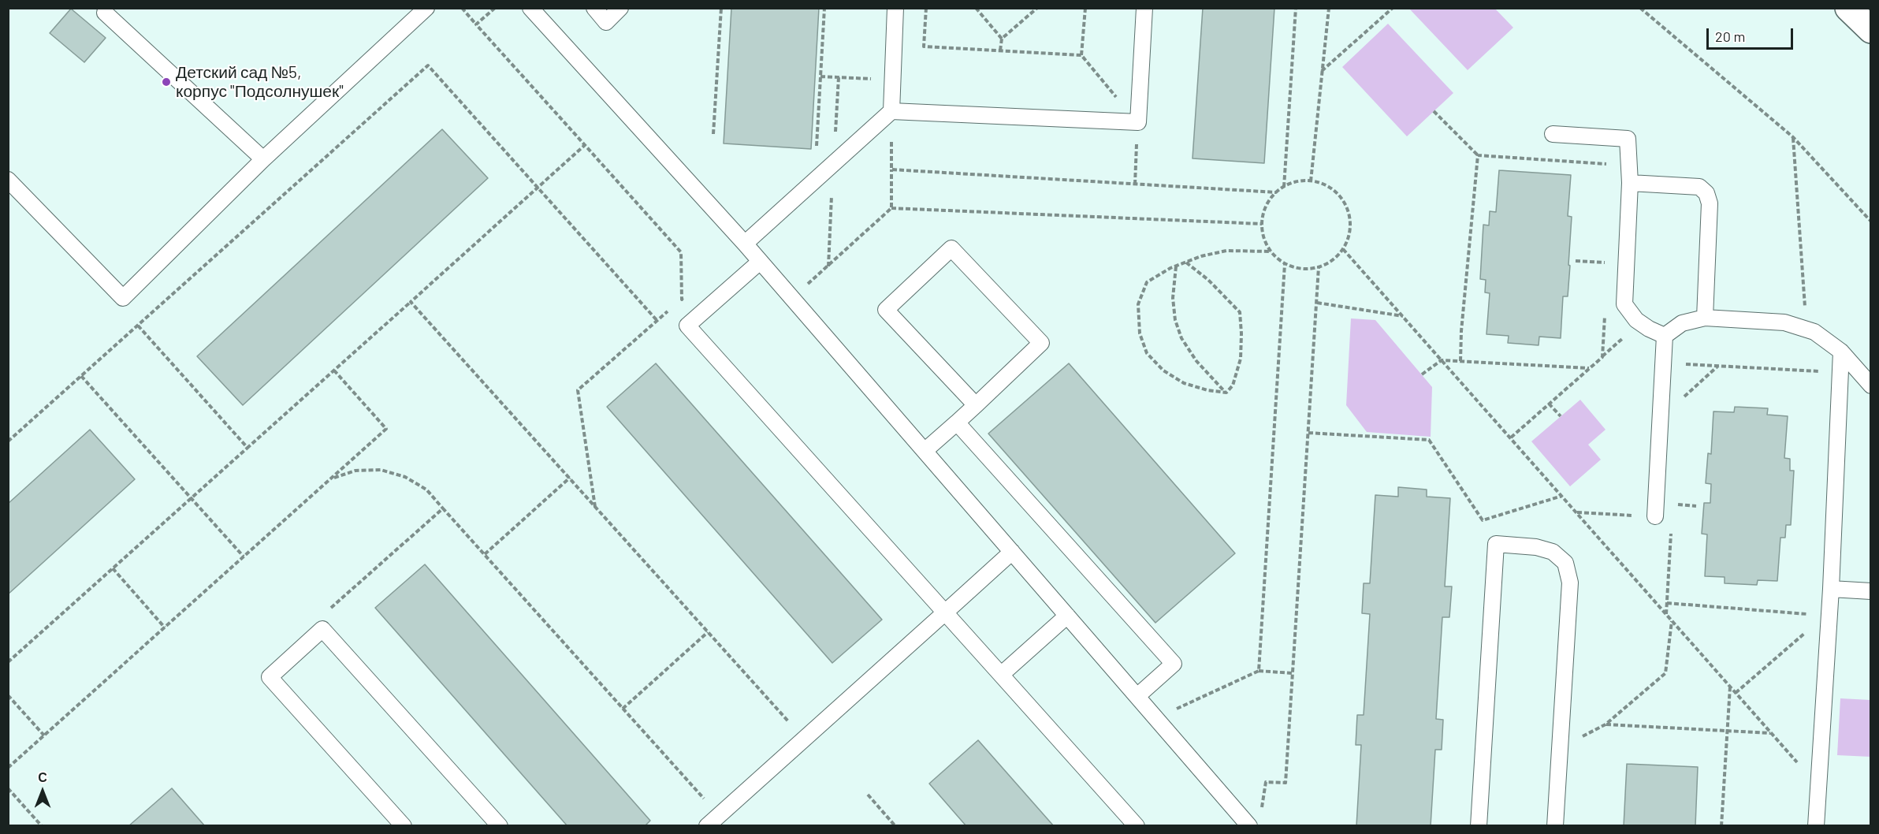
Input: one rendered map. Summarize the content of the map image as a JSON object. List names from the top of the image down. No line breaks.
{"places":["Детский сад №5, корпус \"Подсолнушек\""],"scale_bar":"20 m","north":"top"}
